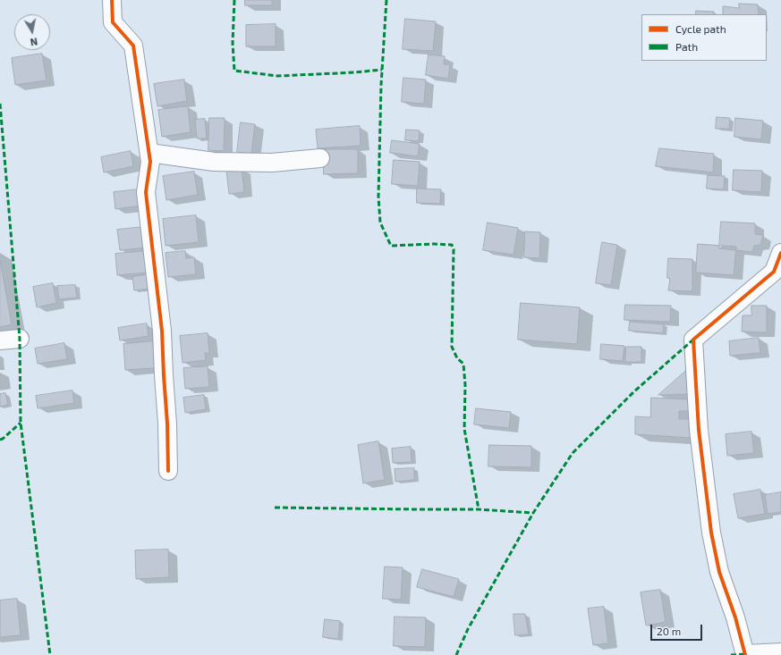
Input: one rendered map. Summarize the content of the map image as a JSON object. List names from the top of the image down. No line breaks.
{"legend":["Cycle path","Path"],"scale_bar":"20 m","north":"bottom"}
